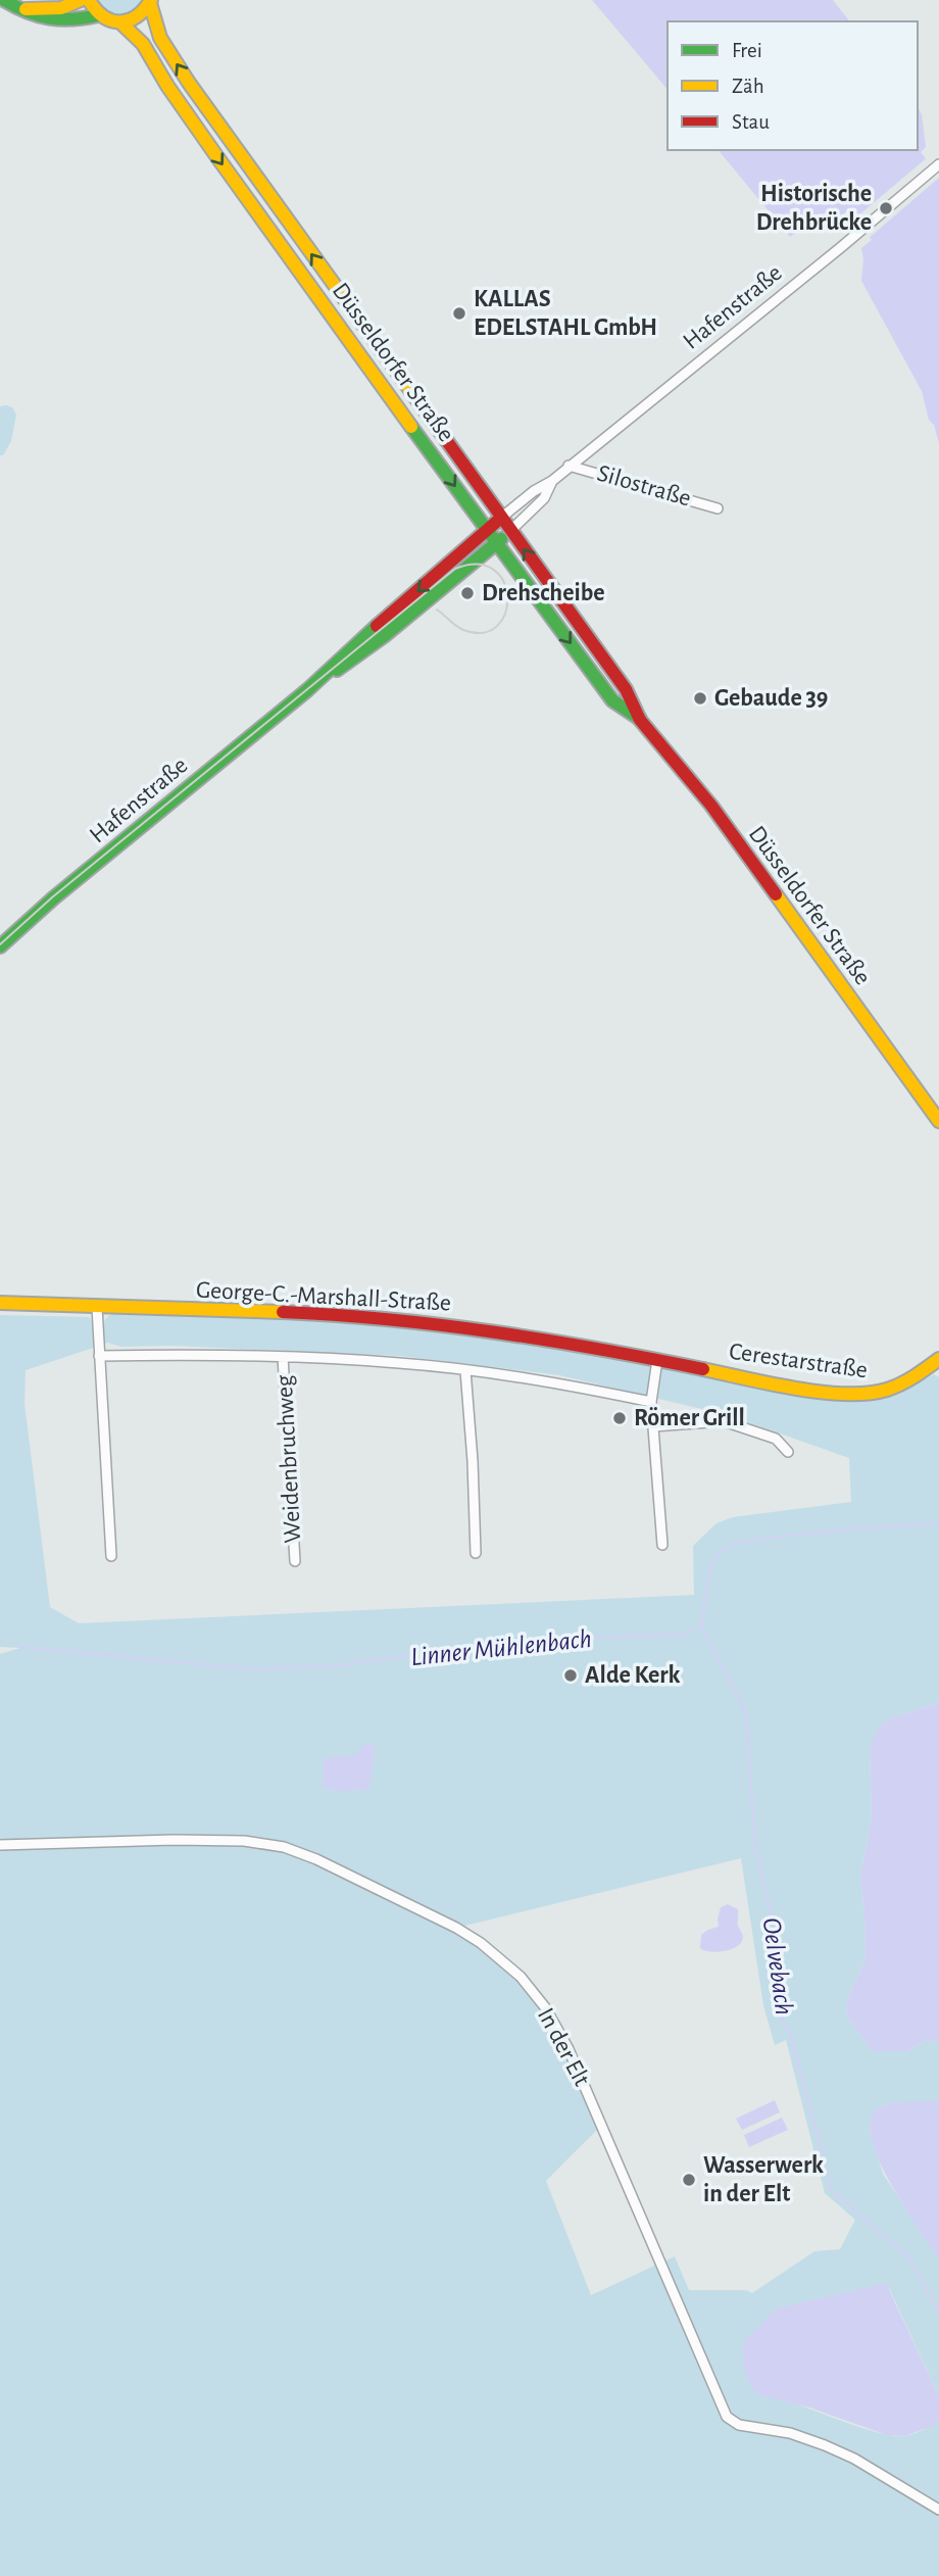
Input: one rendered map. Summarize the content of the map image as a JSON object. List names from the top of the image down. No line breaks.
{"streets":{"main road":["Hafenstraße","Düsseldorfer Straße","George-C.-Marshall-Straße","Cerestarstraße"],"street":["Silostraße","Weidenbruchweg","In der Elt"]},"crossings":[["Hafenstraße","Düsseldorfer Straße"],["Hafenstraße","Silostraße"],["George-C.-Marshall-Straße","Cerestarstraße"]],"water":["Linner Mühlenbach","Oelvebach"],"places":["Historische Drehbrücke","KALLAS EDELSTAHL GmbH","Drehscheibe","Gebaude 39","Römer Grill","Alde Kerk","Wasserwerk in der Elt"],"legend":["Frei","Zäh","Stau"]}
